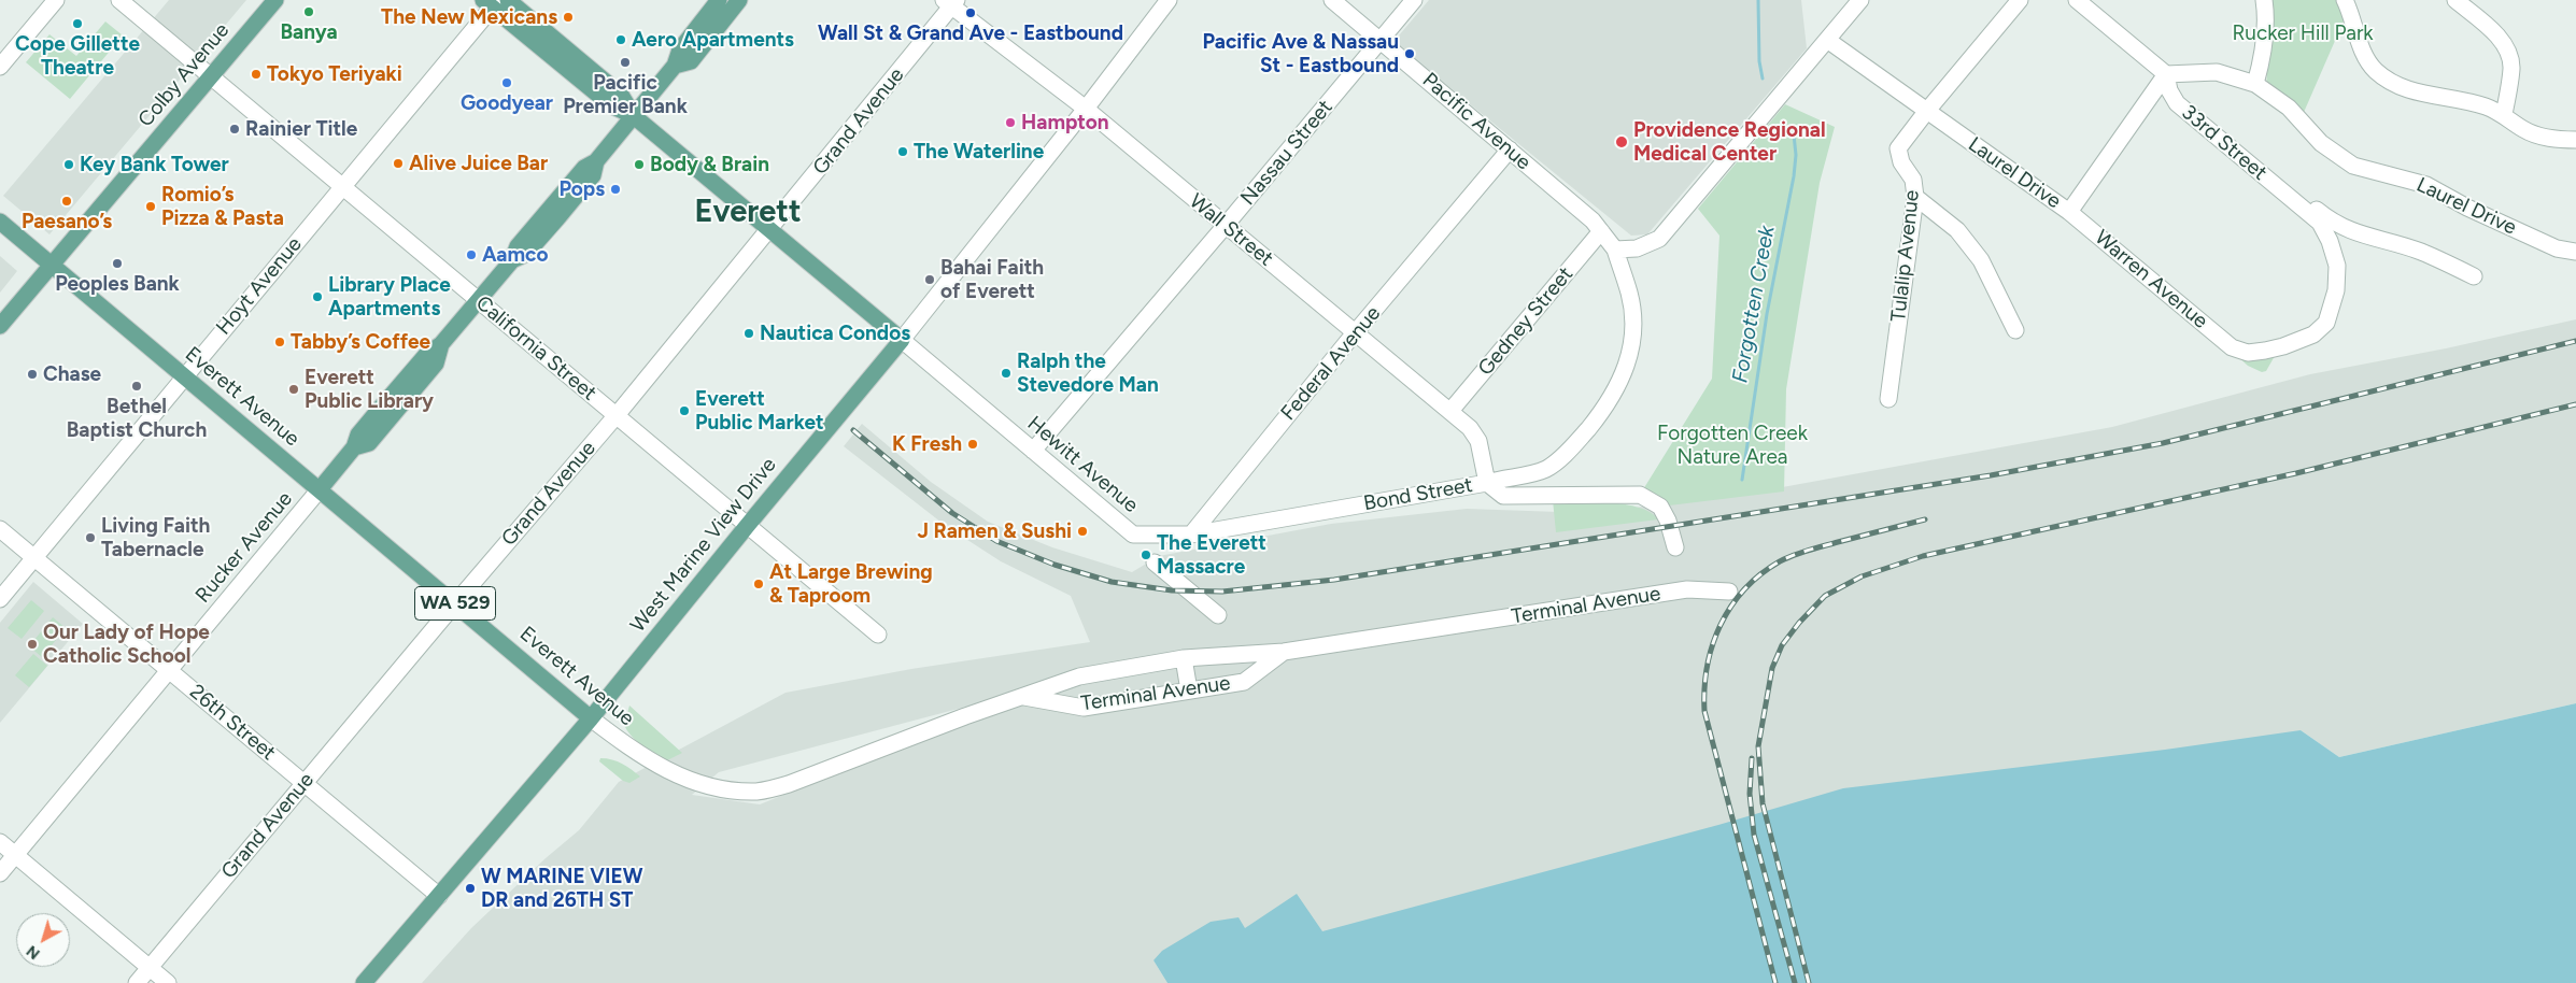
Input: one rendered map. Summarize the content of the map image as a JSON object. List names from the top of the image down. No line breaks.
{"streets":{"main road":["Colby Avenue","Everett Avenue","Hewitt Avenue","West Marine View Drive","Rucker Avenue","WA 529"],"street":["Grand Avenue","Pacific Avenue","33rd Street","Nassau Street","Laurel Drive","Wall Street","Tulalip Avenue","Warren Avenue","Hoyt Avenue","Gedney Street","California Street","Federal Avenue","Bond Street","Terminal Avenue","26th Street"]},"crossings":[["Colby Avenue","California Street"],["Colby Avenue","Everett Avenue"],["Grand Avenue","Wall Street"],["Grand Avenue","California Street"],["Grand Avenue","Everett Avenue"],["Grand Avenue","Hewitt Avenue"],["Grand Avenue","26th Street"],["Pacific Avenue","Nassau Street"],["Pacific Avenue","Wall Street"],["Pacific Avenue","Gedney Street"],["Pacific Avenue","Federal Avenue"],["Pacific Avenue","Bond Street"],["33rd Street","Laurel Drive"],["33rd Street","Warren Avenue"],["Nassau Street","Wall Street"],["Nassau Street","Hewitt Avenue"],["Laurel Drive","Tulalip Avenue"],["Laurel Drive","Warren Avenue"],["Wall Street","Gedney Street"],["Wall Street","Federal Avenue"],["Wall Street","Bond Street"],["Wall Street","West Marine View Drive"],["Hoyt Avenue","California Street"],["Hoyt Avenue","Everett Avenue"],["Hoyt Avenue","Hewitt Avenue"],["Hoyt Avenue","26th Street"],["California Street","West Marine View Drive"],["California Street","Rucker Avenue"],["Federal Avenue","Hewitt Avenue"],["Federal Avenue","Bond Street"],["Everett Avenue","West Marine View Drive"],["Everett Avenue","Rucker Avenue"],["Everett Avenue","Terminal Avenue"],["Hewitt Avenue","Bond Street"],["Hewitt Avenue","West Marine View Drive"],["Hewitt Avenue","Rucker Avenue"],["West Marine View Drive","26th Street"],["Rucker Avenue","26th Street"]],"districts":["Everett"],"water":["Forgotten Creek"],"parks":["Rucker Hill Park","Forgotten Creek Nature Area"],"places":["Banya","Wall St & Grand Ave - Eastbound","The New Mexicans","Cope Gillette Theatre","Aero Apartments","Pacific Ave & Nassau St - Eastbound","Pacific Premier Bank","Tokyo Teriyaki","Goodyear","Hampton","Rainier Title","Providence Regional Medical Center","The Waterline","Alive Juice Bar","Key Bank Tower","Body & Brain","Pops","Paesano’s","Romio’s Pizza & Pasta","Aamco","Peoples Bank","Bahai Faith of Everett","Library Place Apartments","Nautica Condos","Tabby’s Coffee","Ralph the Stevedore Man","Chase","Bethel Baptist Church","Everett Public Library","Everett Public Market","K Fresh","J Ramen & Sushi","Living Faith Tabernacle","The Everett Massacre","At Large Brewing & Taproom","Our Lady of Hope Catholic School","W MARINE VIEW DR and 26TH ST"],"north":"bottom left"}
